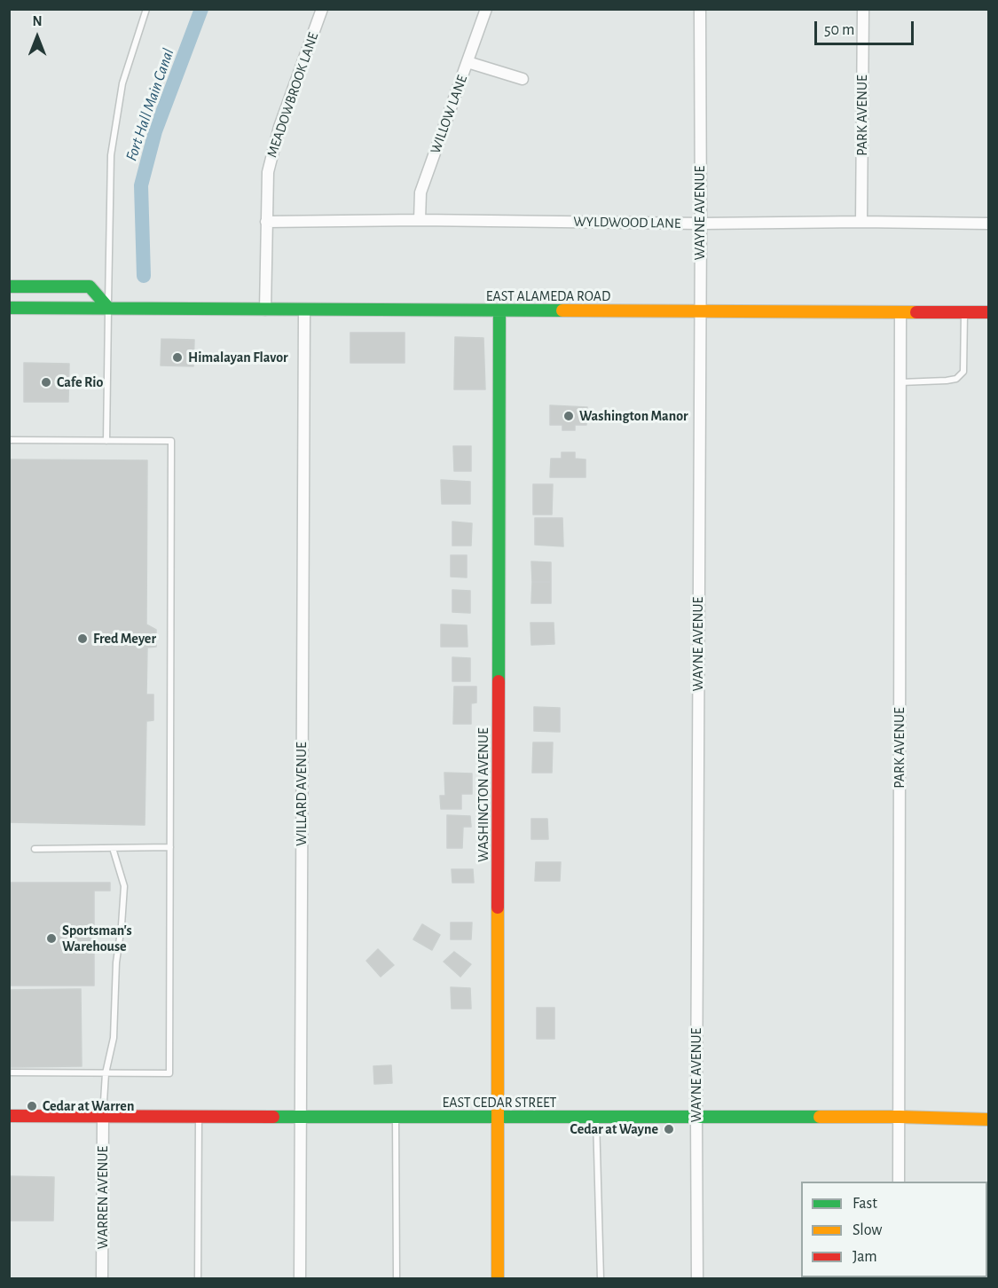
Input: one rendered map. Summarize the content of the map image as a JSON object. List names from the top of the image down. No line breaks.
{"streets":{"street":["MEADOWBROOK LANE","WILLOW LANE","PARK AVENUE","WAYNE AVENUE","WYLDWOOD LANE","EAST ALAMEDA ROAD","WILLARD AVENUE","WASHINGTON AVENUE","EAST CEDAR STREET","WARREN AVENUE"]},"crossings":[["MEADOWBROOK LANE","WYLDWOOD LANE"],["MEADOWBROOK LANE","EAST ALAMEDA ROAD"],["WILLOW LANE","WYLDWOOD LANE"],["PARK AVENUE","WYLDWOOD LANE"],["PARK AVENUE","EAST ALAMEDA ROAD"],["PARK AVENUE","EAST CEDAR STREET"],["WAYNE AVENUE","WYLDWOOD LANE"],["WAYNE AVENUE","EAST ALAMEDA ROAD"],["WAYNE AVENUE","EAST CEDAR STREET"],["EAST ALAMEDA ROAD","WILLARD AVENUE"],["EAST ALAMEDA ROAD","WASHINGTON AVENUE"],["WILLARD AVENUE","EAST CEDAR STREET"],["WASHINGTON AVENUE","EAST CEDAR STREET"],["EAST CEDAR STREET","WARREN AVENUE"]],"water":["Fort Hall Main Canal"],"places":["Himalayan Flavor","Cafe Rio","Washington Manor","Fred Meyer","Sportsman's Warehouse","Cedar at Warren","Cedar at Wayne"],"legend":["Fast","Slow","Jam"],"scale_bar":"50 m","north":"top"}
